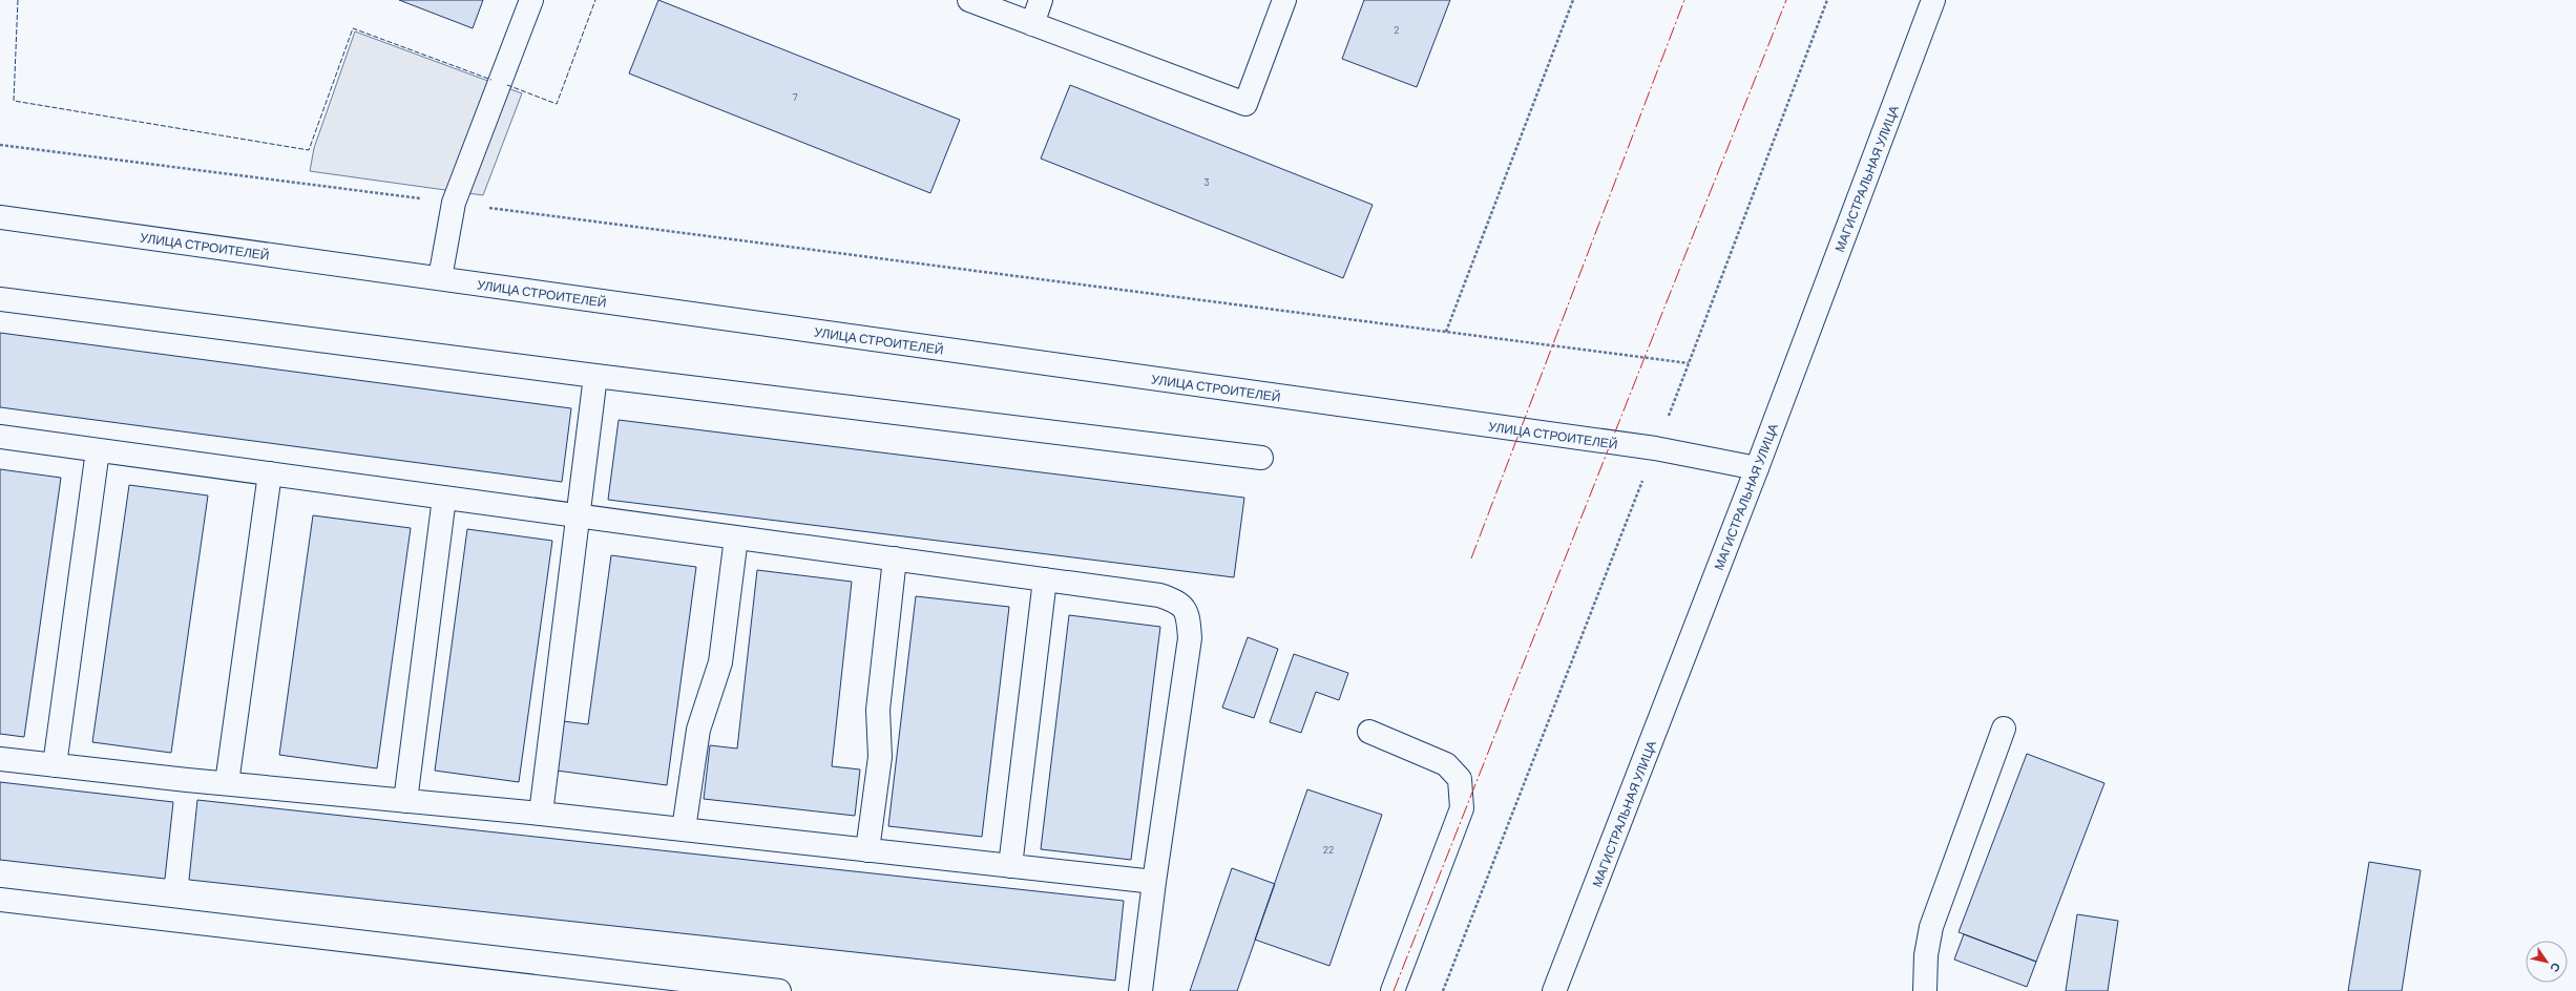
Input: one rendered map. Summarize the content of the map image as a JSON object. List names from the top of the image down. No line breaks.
{"streets":{"street":["МАГИСТРАЛЬНАЯ УЛИЦА","УЛИЦА СТРОИТЕЛЕЙ"]},"crossings":[["МАГИСТРАЛЬНАЯ УЛИЦА","УЛИЦА СТРОИТЕЛЕЙ"]],"house_numbers":["2","7","3","22"],"north":"bottom right"}
